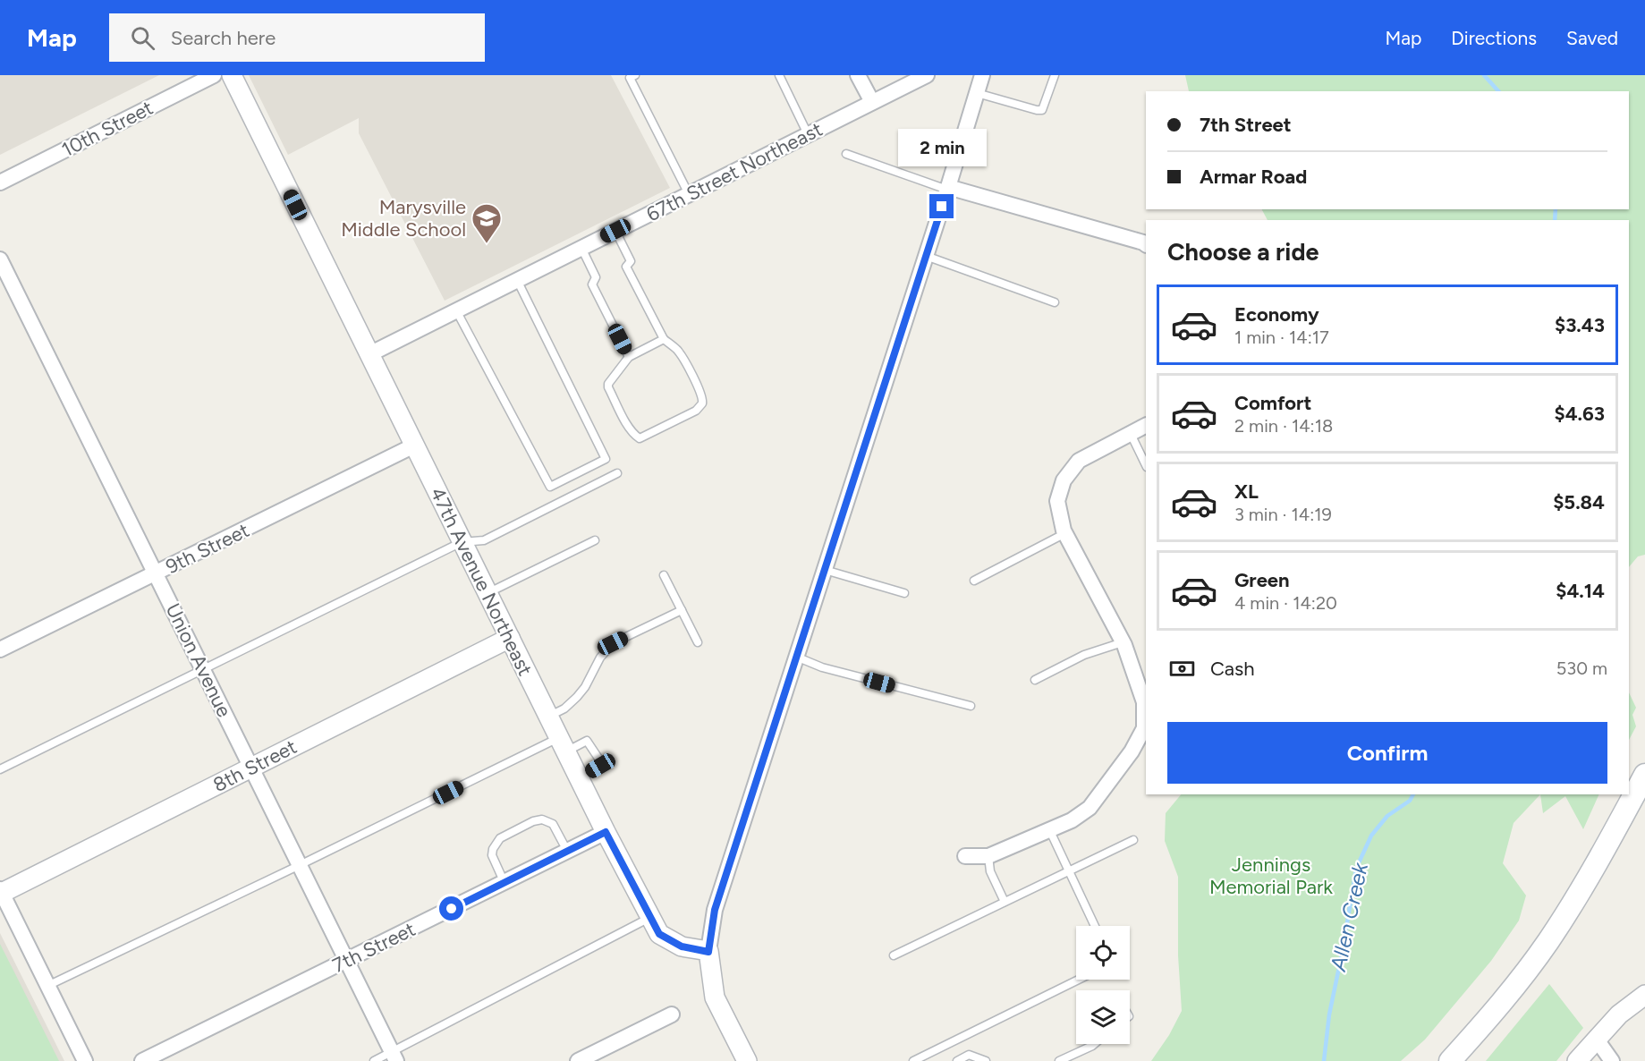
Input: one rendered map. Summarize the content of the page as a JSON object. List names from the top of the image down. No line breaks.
{"streets":{"street":["10th Street","67th Street Northeast","9th Street","47th Avenue Northeast","Union Avenue","8th Street","7th Street"]},"crossings":[["67th Street Northeast","47th Avenue Northeast"],["9th Street","47th Avenue Northeast"],["9th Street","Union Avenue"],["47th Avenue Northeast","8th Street"],["47th Avenue Northeast","7th Street"],["Union Avenue","8th Street"],["Union Avenue","7th Street"]],"water":["Allen Creek"],"parks":["Jennings Memorial Park"],"places":{"school or university":["Marysville Middle School"]},"page":{"header":"Map","search":"Search here","nav":["Map","Directions","Saved"],"banner":["7th Street","Armar Road"],"bubble":"2 min","heading":"Choose a ride","list":[{"name":"Economy","note":"1 min · 14:17","value":"$3.43"},{"name":"Comfort","note":"2 min · 14:18","value":"$4.63"},{"name":"XL","note":"3 min · 14:19","value":"$5.84"},{"name":"Green","note":"4 min · 14:20","value":"$4.14"}],"pay":["Cash","530 m"],"buttons":"Confirm"}}
